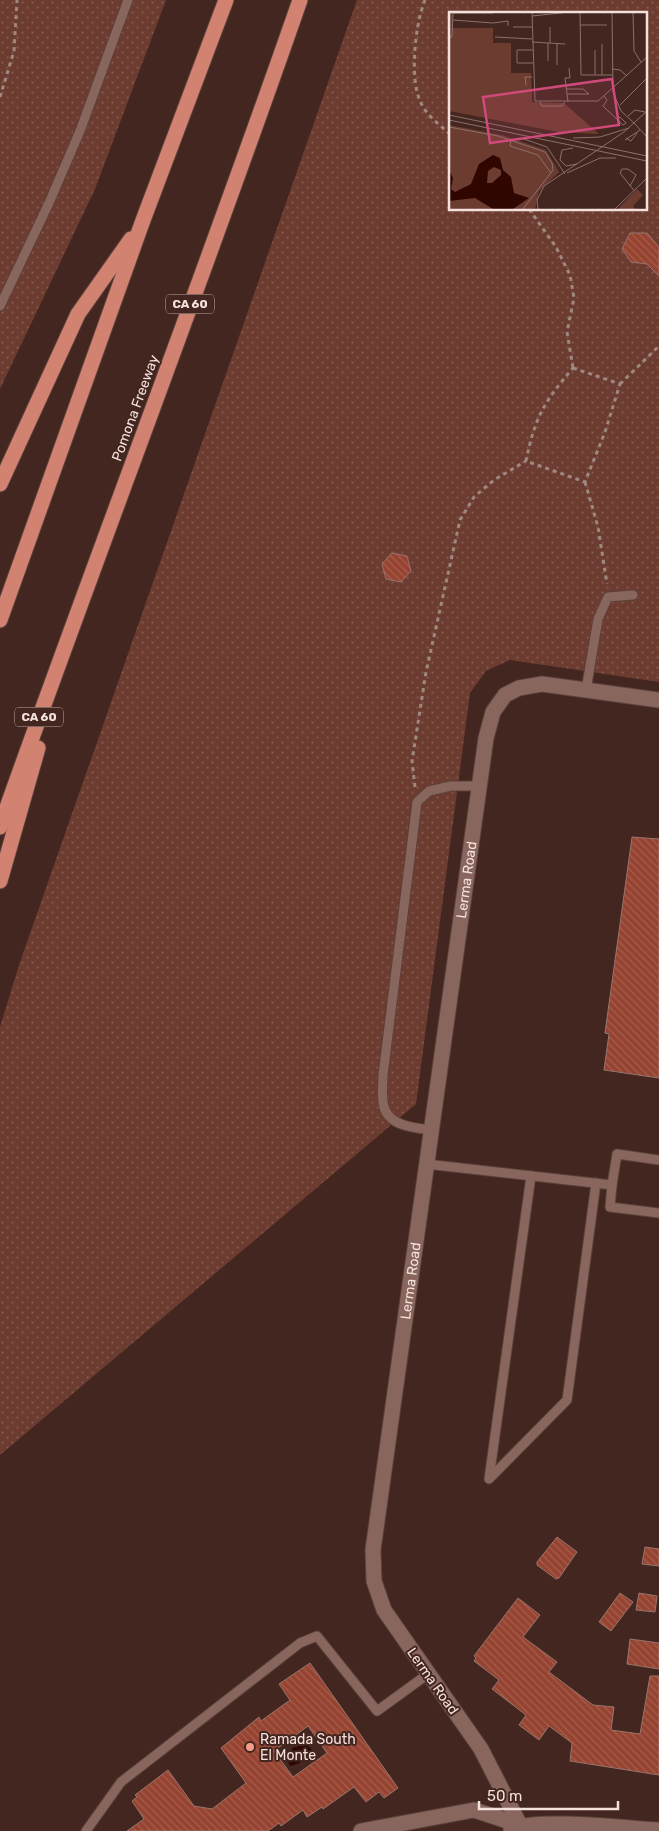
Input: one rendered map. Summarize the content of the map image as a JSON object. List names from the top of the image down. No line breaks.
{"streets":{"highway":["CA 60","Pomona Freeway"],"street":["Lerma Road"]},"places":["Ramada South El Monte"],"scale_bar":"50 m"}
